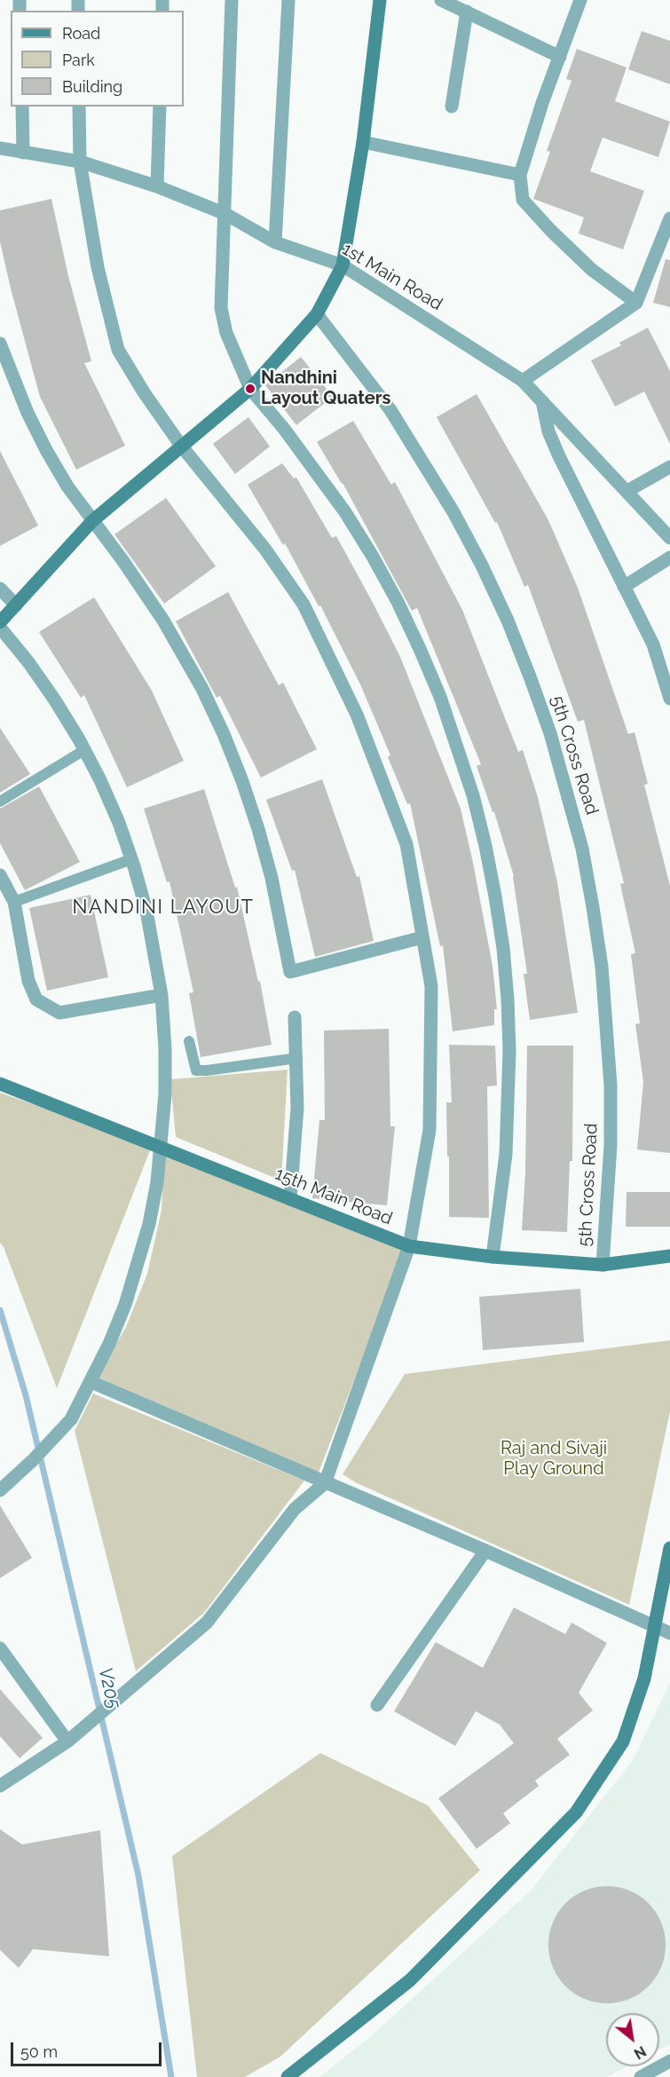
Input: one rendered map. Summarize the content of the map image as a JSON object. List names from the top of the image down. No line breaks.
{"streets":{"street":["1st Main Road","5th Cross Road","15th Main Road"]},"crossings":[["5th Cross Road","15th Main Road"]],"districts":["NANDINI LAYOUT"],"water":["V205"],"parks":["Raj and Sivaji Play Ground"],"places":["Nandhini Layout Quaters"],"legend":["Road","Park","Building"],"scale_bar":"50 m","north":"bottom right"}
